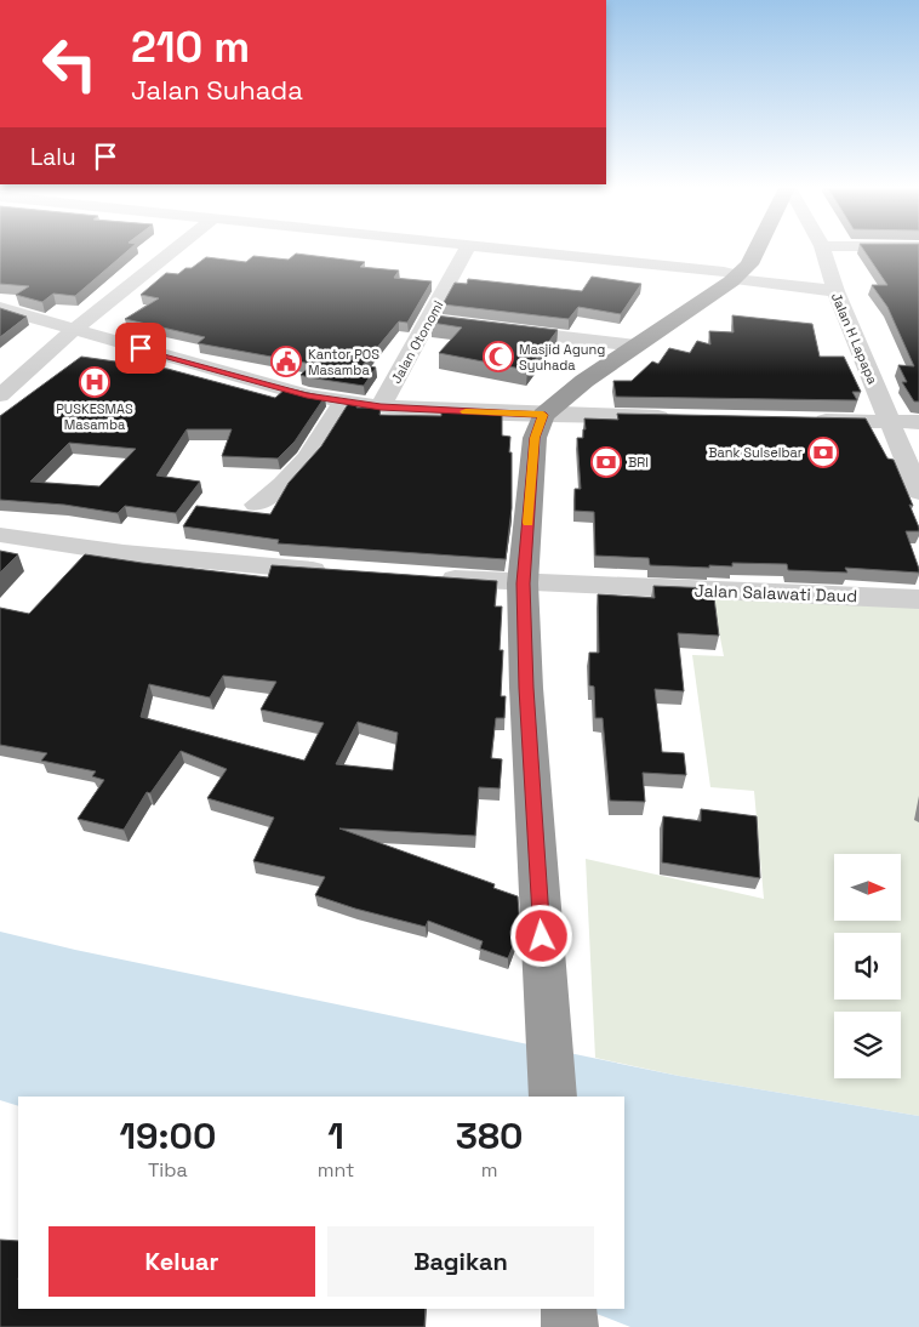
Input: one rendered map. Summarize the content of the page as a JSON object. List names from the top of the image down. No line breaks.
{"streets":{"street":["Jalan H Lapapa","Jalan Otonomi","Jalan Salawati Daud"]},"places":{"mosque":["Masjid Agung Syuhada"],"public building":["Kantor POS Masamba"],"hospital":["PUSKESMAS Masamba"],"bank":["Bank Sulselbar","BRI"]},"north":"right","page":{"turn":["210 m","Jalan Suhada"],"then":"Lalu","eta":["19:00","Tiba","1","mnt","380","m"],"buttons":["Keluar","Bagikan"]}}
